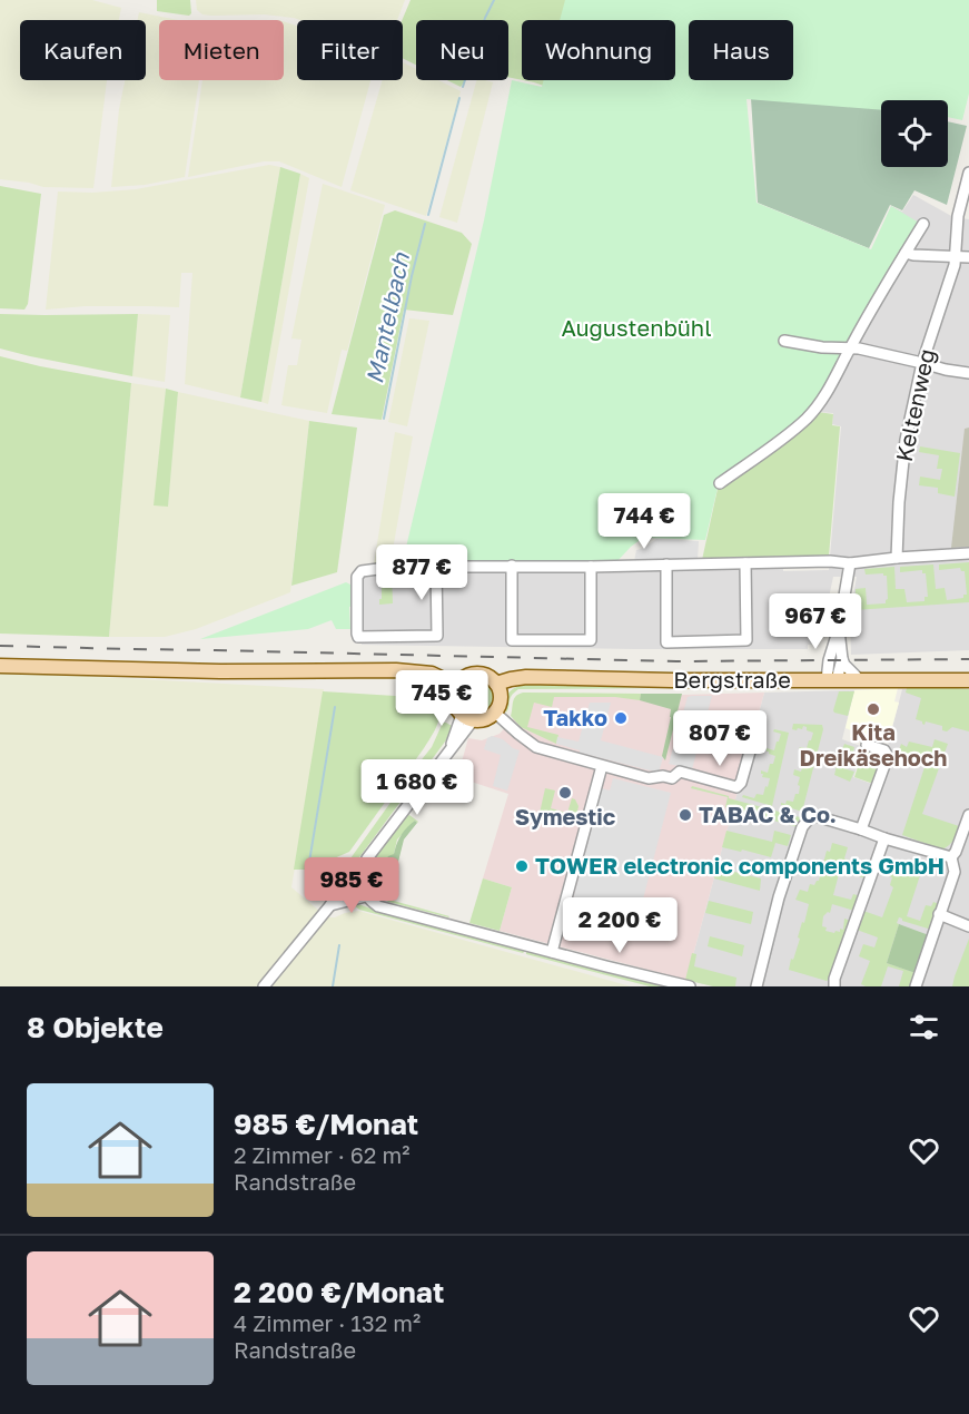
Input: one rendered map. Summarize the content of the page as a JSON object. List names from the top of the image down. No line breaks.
{"streets":{"main road":["Bergstraße"],"street":["Keltenweg"]},"water":["Mantelbach"],"parks":["Augustenbühl"],"places":["Kita Dreikäsehoch","Takko","Symestic","TABAC & Co.","TOWER electronic components GmbH"],"page":{"chip":["Kaufen","Mieten","Filter","Neu","Wohnung","Haus"],"price":["744 €","877 €","967 €","745 €","807 €","1 680 €","985 €","2 200 €"],"heading":"8 Objekte","list":[{"name":"985 €/Monat","note":"2 Zimmer · 62 m² · Randstraße"},{"name":"2 200 €/Monat","note":"4 Zimmer · 132 m² · Randstraße"}]}}
